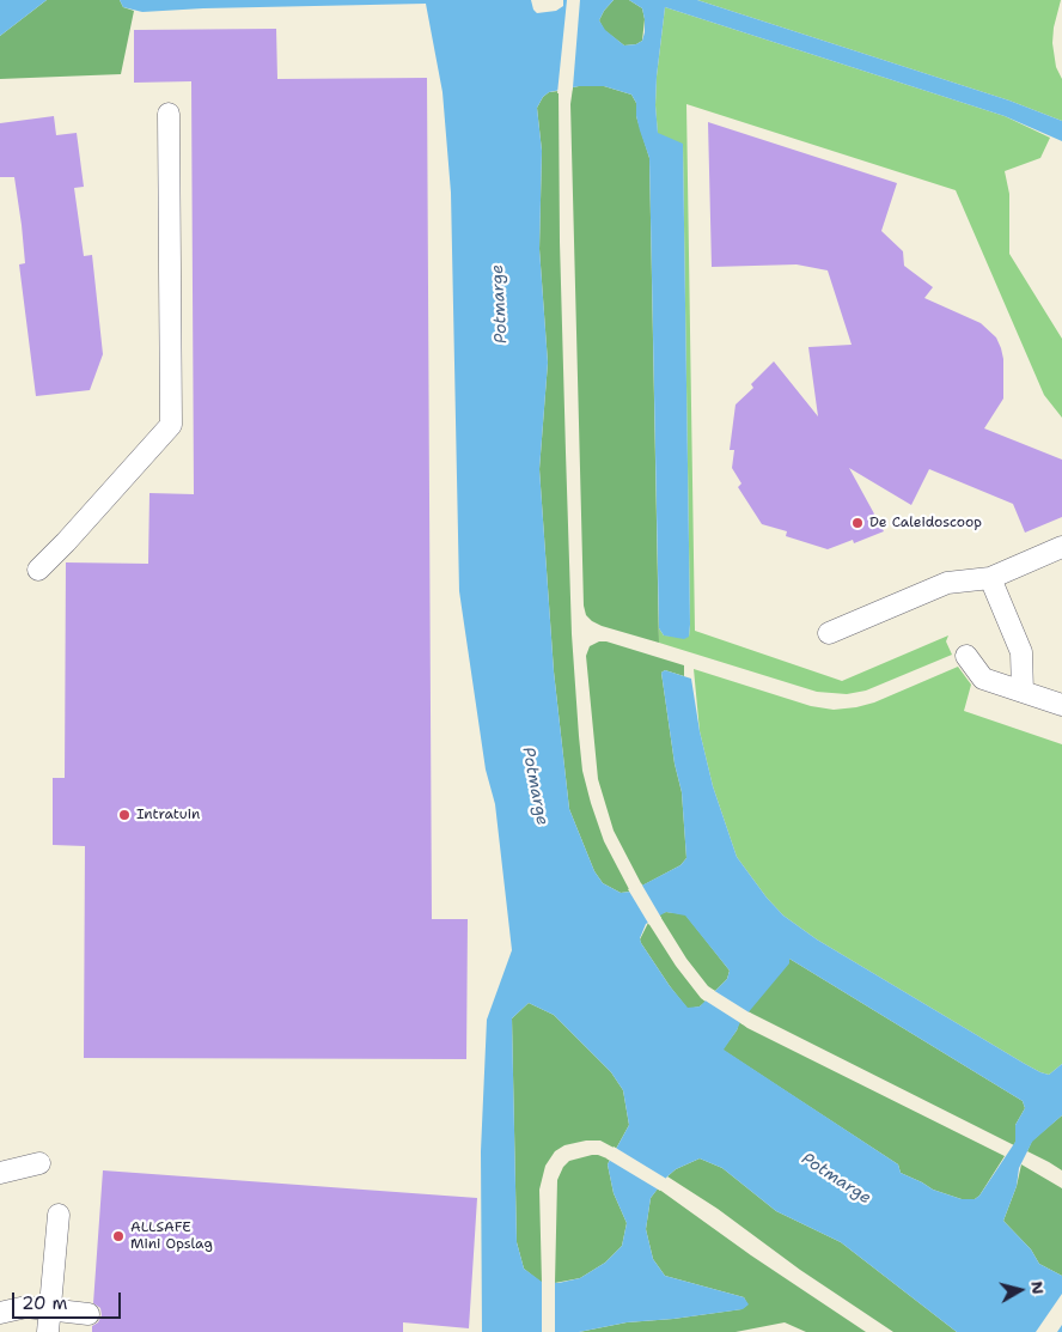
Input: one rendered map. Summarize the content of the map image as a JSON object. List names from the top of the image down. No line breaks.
{"water":["Potmarge"],"places":["De Caleidoscoop","Intratuin","ALLSAFE Mini Opslag"],"scale_bar":"20 m","north":"right"}
